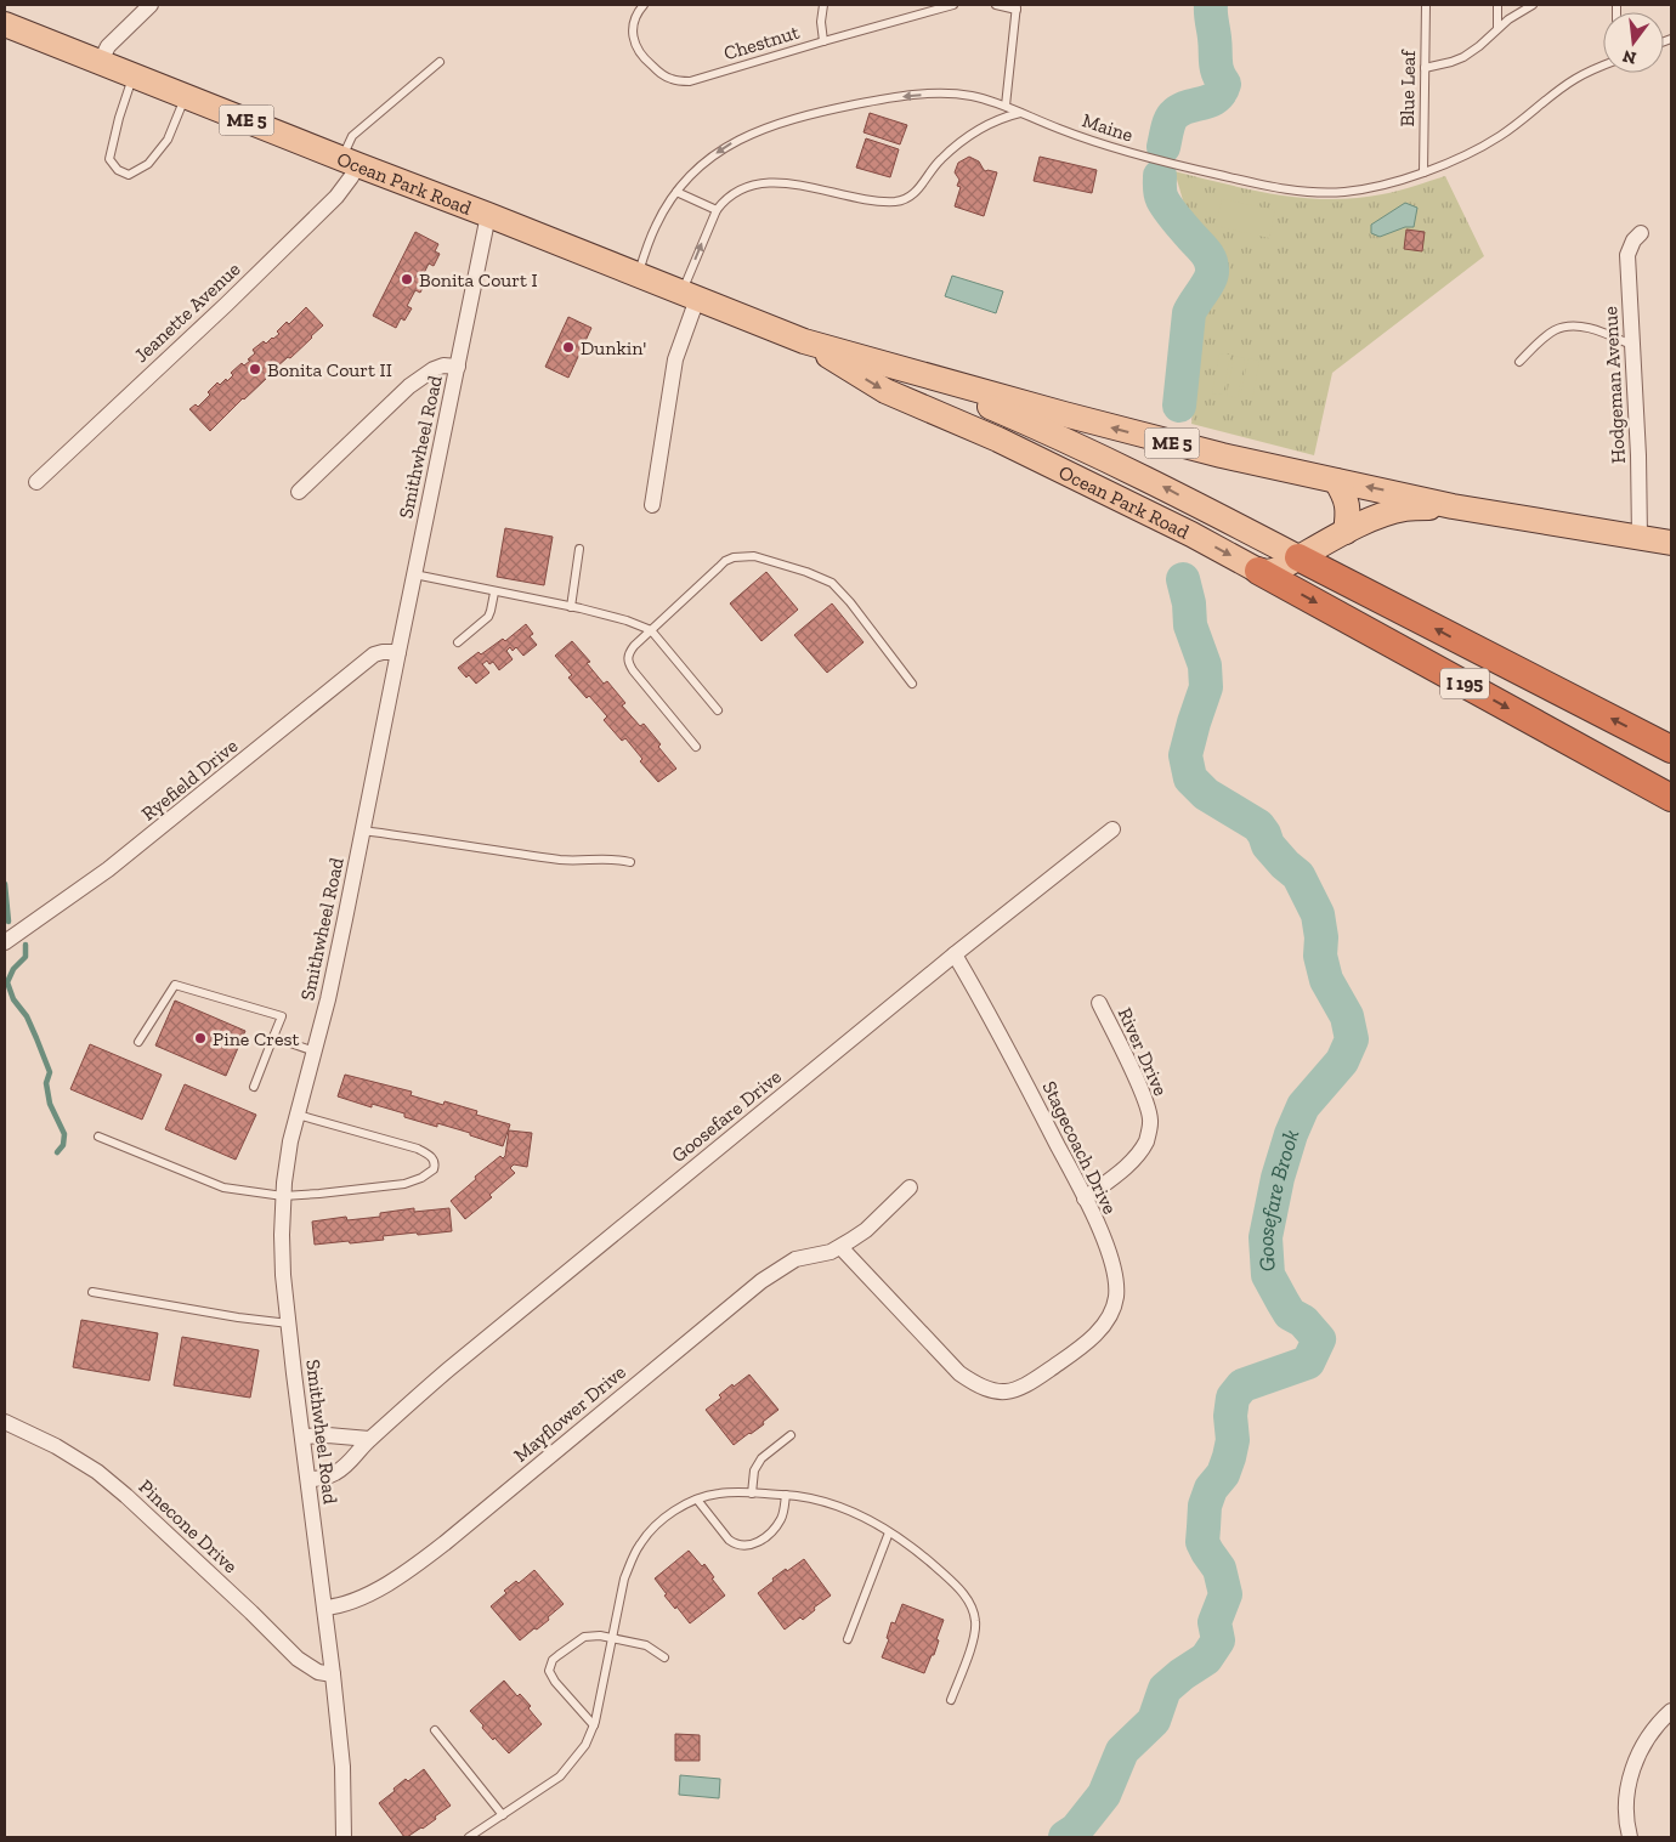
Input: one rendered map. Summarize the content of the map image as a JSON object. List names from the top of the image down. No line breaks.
{"streets":{"highway":["I 195"],"main road":["ME 5","Ocean Park Road"],"street":["Jeanette Avenue","Hodgeman Avenue","Smithwheel Road","Ryefield Drive","River Drive","Goosefare Drive","Stagecoach Drive","Mayflower Drive","Pinecone Drive"],"lane":["Chestnut","Blue Leaf","Maine"]},"crossings":[["Blue Leaf","Maine"],["Maine","Ocean Park Road"],["Ocean Park Road","Jeanette Avenue"],["Ocean Park Road","Hodgeman Avenue"],["Ocean Park Road","Smithwheel Road"],["Ocean Park Road","I 195"],["Smithwheel Road","Ryefield Drive"],["Smithwheel Road","Goosefare Drive"],["Smithwheel Road","Mayflower Drive"],["Smithwheel Road","Pinecone Drive"],["River Drive","Stagecoach Drive"],["Goosefare Drive","Stagecoach Drive"],["Stagecoach Drive","Mayflower Drive"]],"water":["Goosefare Brook"],"places":["Bonita Court I","Dunkin'","Bonita Court II","Pine Crest"],"north":"bottom"}
